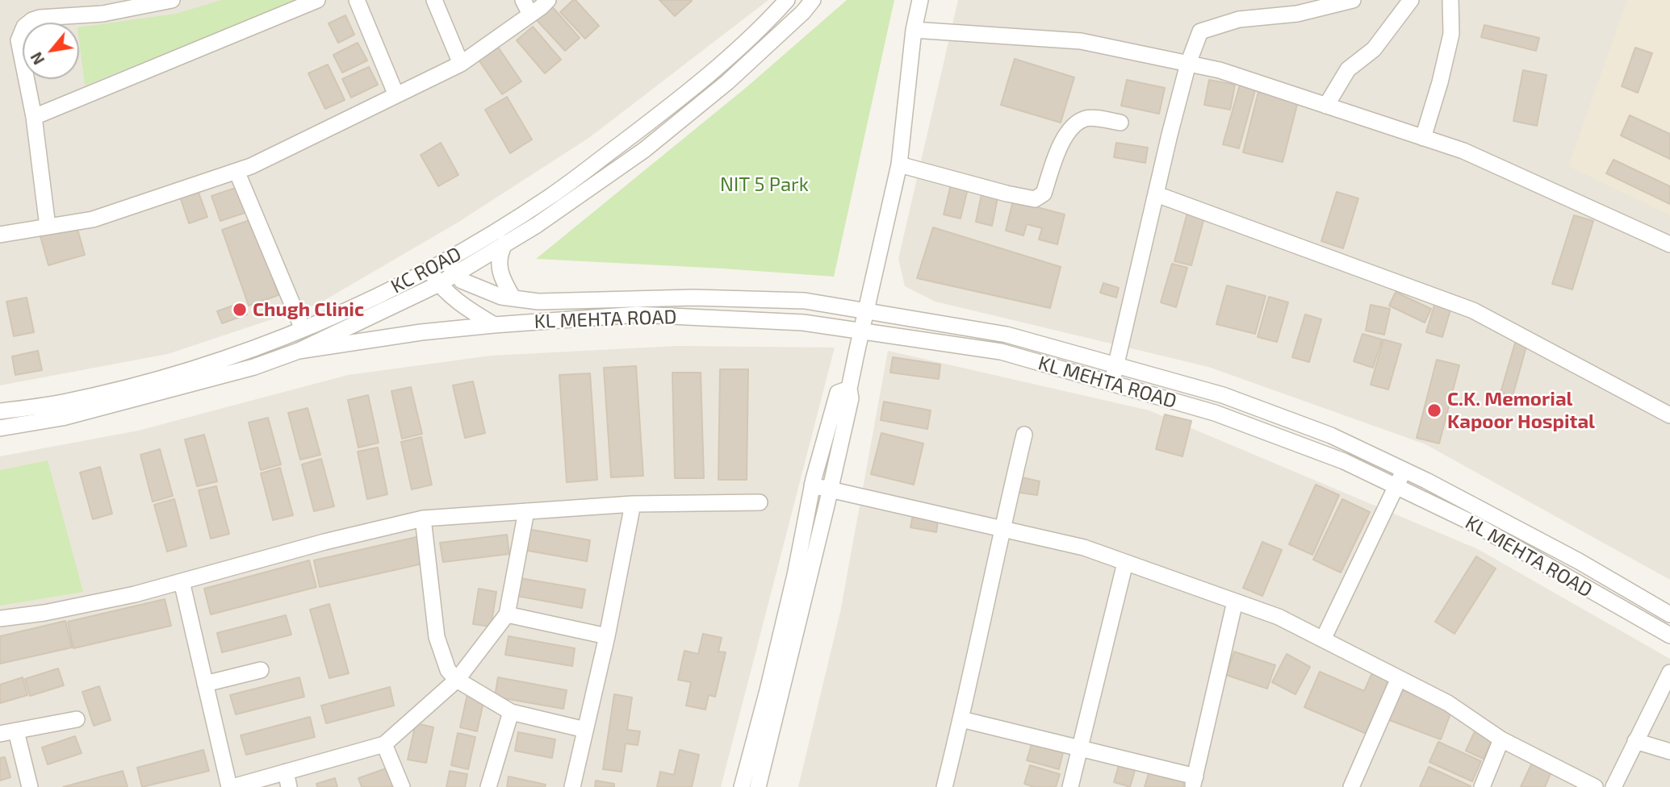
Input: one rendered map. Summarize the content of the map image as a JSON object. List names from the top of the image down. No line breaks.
{"streets":{"street":["KC ROAD","KL MEHTA ROAD"]},"crossings":[["KC ROAD","KL MEHTA ROAD"]],"parks":["NIT 5 Park"],"places":["Chugh Clinic","C.K. Memorial Kapoor Hospital"],"north":"bottom left"}
